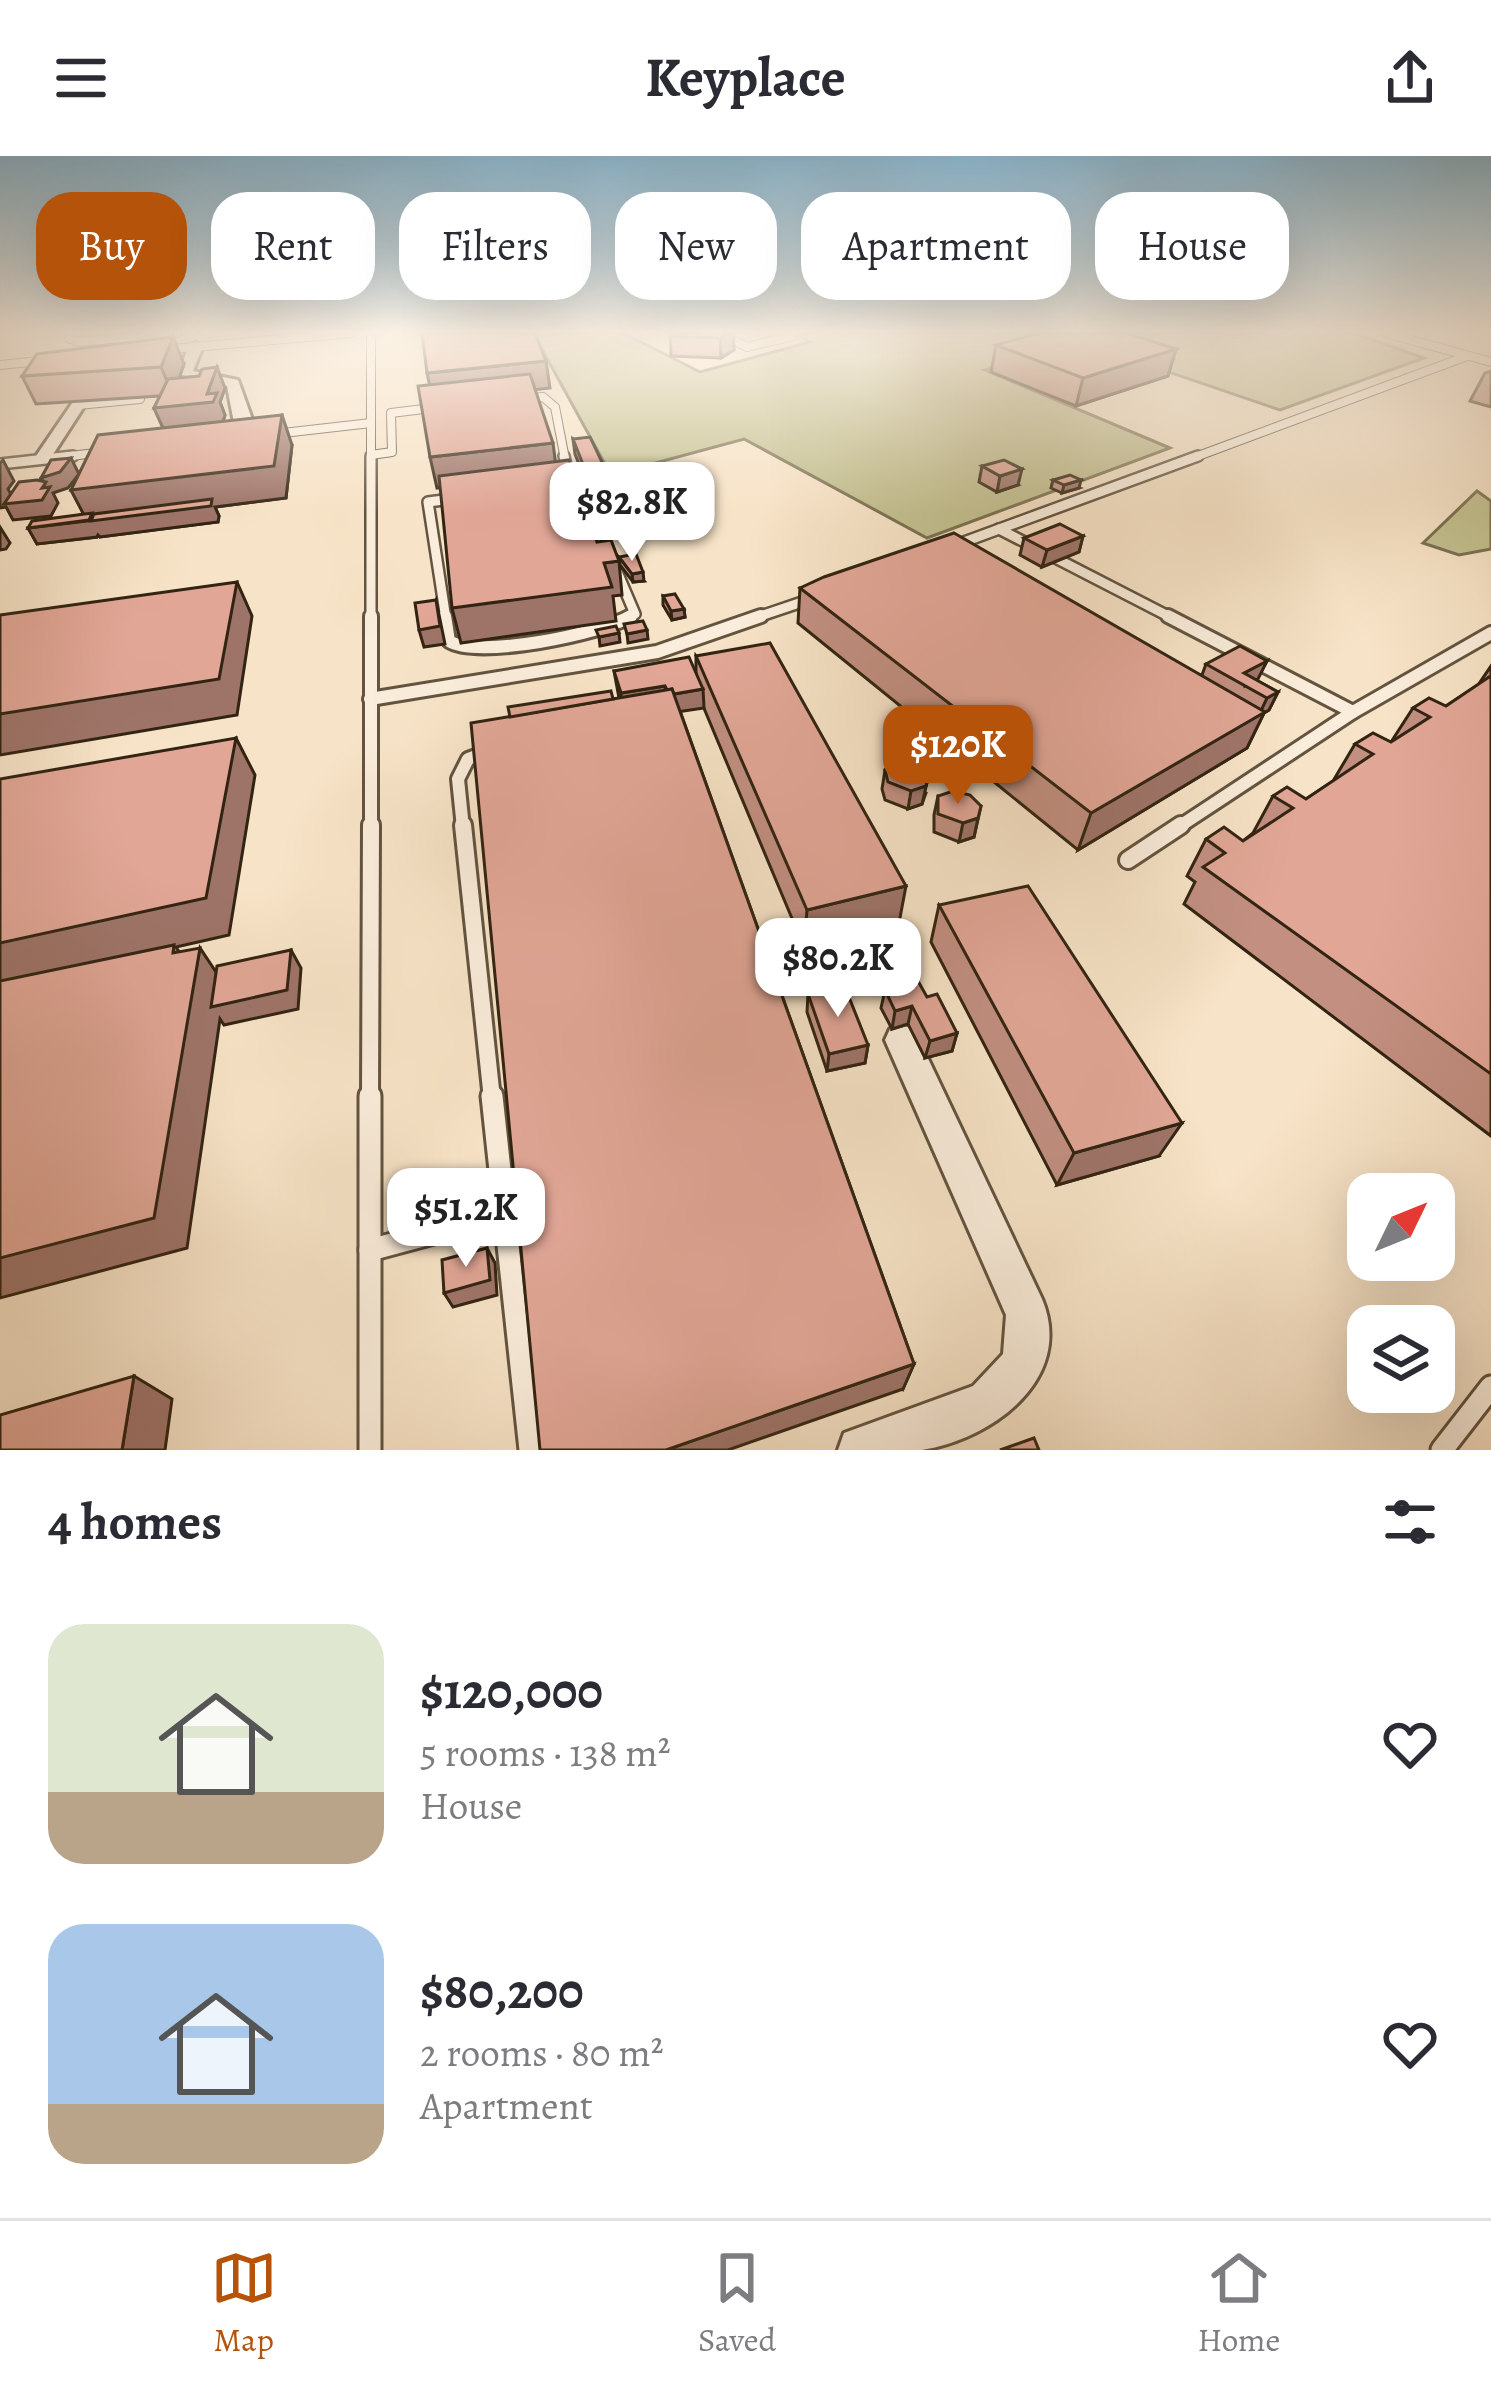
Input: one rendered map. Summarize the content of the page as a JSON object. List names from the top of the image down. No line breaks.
{"north":"top right","page":{"header":"Keyplace","chip":["Buy","Rent","Filters","New","Apartment","House"],"price":["$82.8K","$120K","$80.2K","$51.2K"],"heading":"4 homes","list":[{"name":"$120,000","note":"5 rooms · 138 m² · House"},{"name":"$80,200","note":"2 rooms · 80 m² · Apartment"}],"tabs":["Map","Saved","Home"]}}
